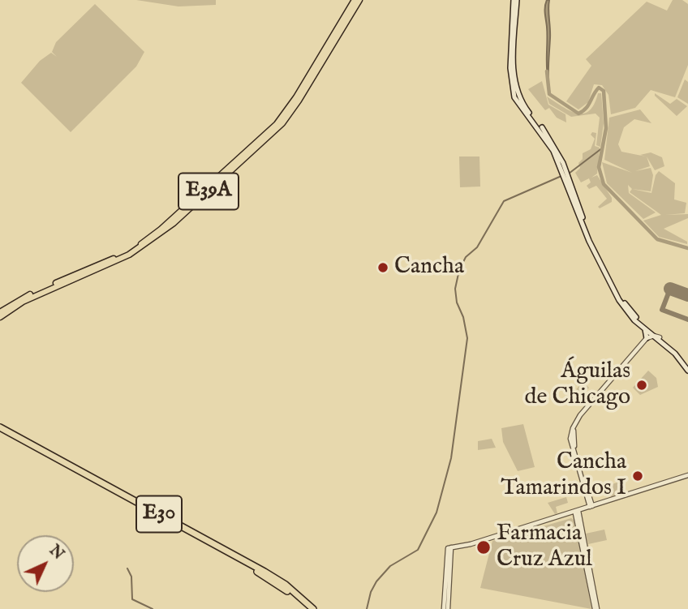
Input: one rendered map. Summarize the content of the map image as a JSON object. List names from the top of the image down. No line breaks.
{"streets":{"highway":["E30"],"main road":["E39A"]},"places":["Cancha","Águilas de Chicago","Cancha Tamarindos I","Farmacia Cruz Azul"],"north":"top right"}
